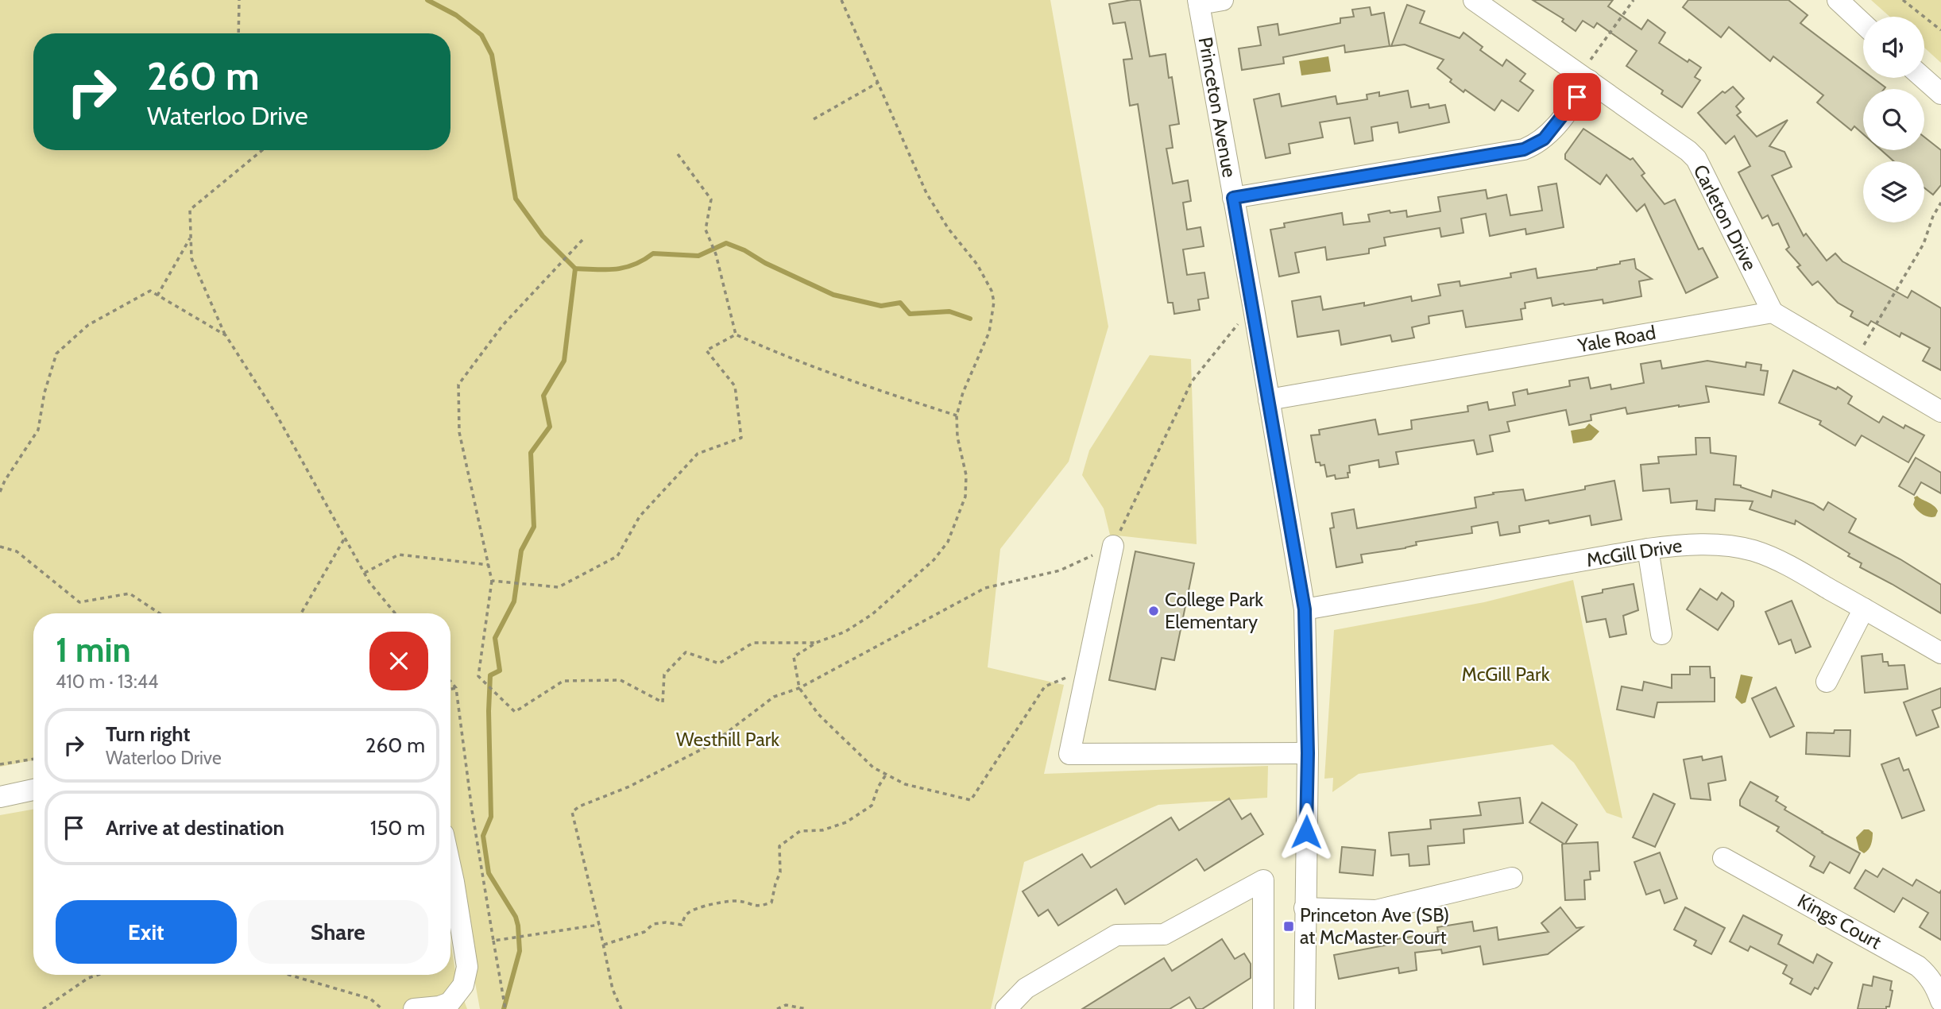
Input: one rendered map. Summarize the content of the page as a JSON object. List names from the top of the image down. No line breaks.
{"streets":{"street":["Princeton Avenue","Carleton Drive","Yale Road","McGill Drive","Kings Court"]},"crossings":[["Princeton Avenue","Yale Road"],["Princeton Avenue","McGill Drive"],["Carleton Drive","Yale Road"]],"parks":["McGill Park","Westhill Park"],"places":{"other":["College Park Elementary"],"transit":["Princeton Ave (SB) at McMaster Court"]},"page":{"turn":["260 m","Waterloo Drive"],"heading":["1 min","410 m · 13:44"],"list":[{"name":"Turn right","note":"Waterloo Drive","value":"260 m"},{"name":"Arrive at destination","value":"150 m"}],"buttons":["Exit","Share"]}}
